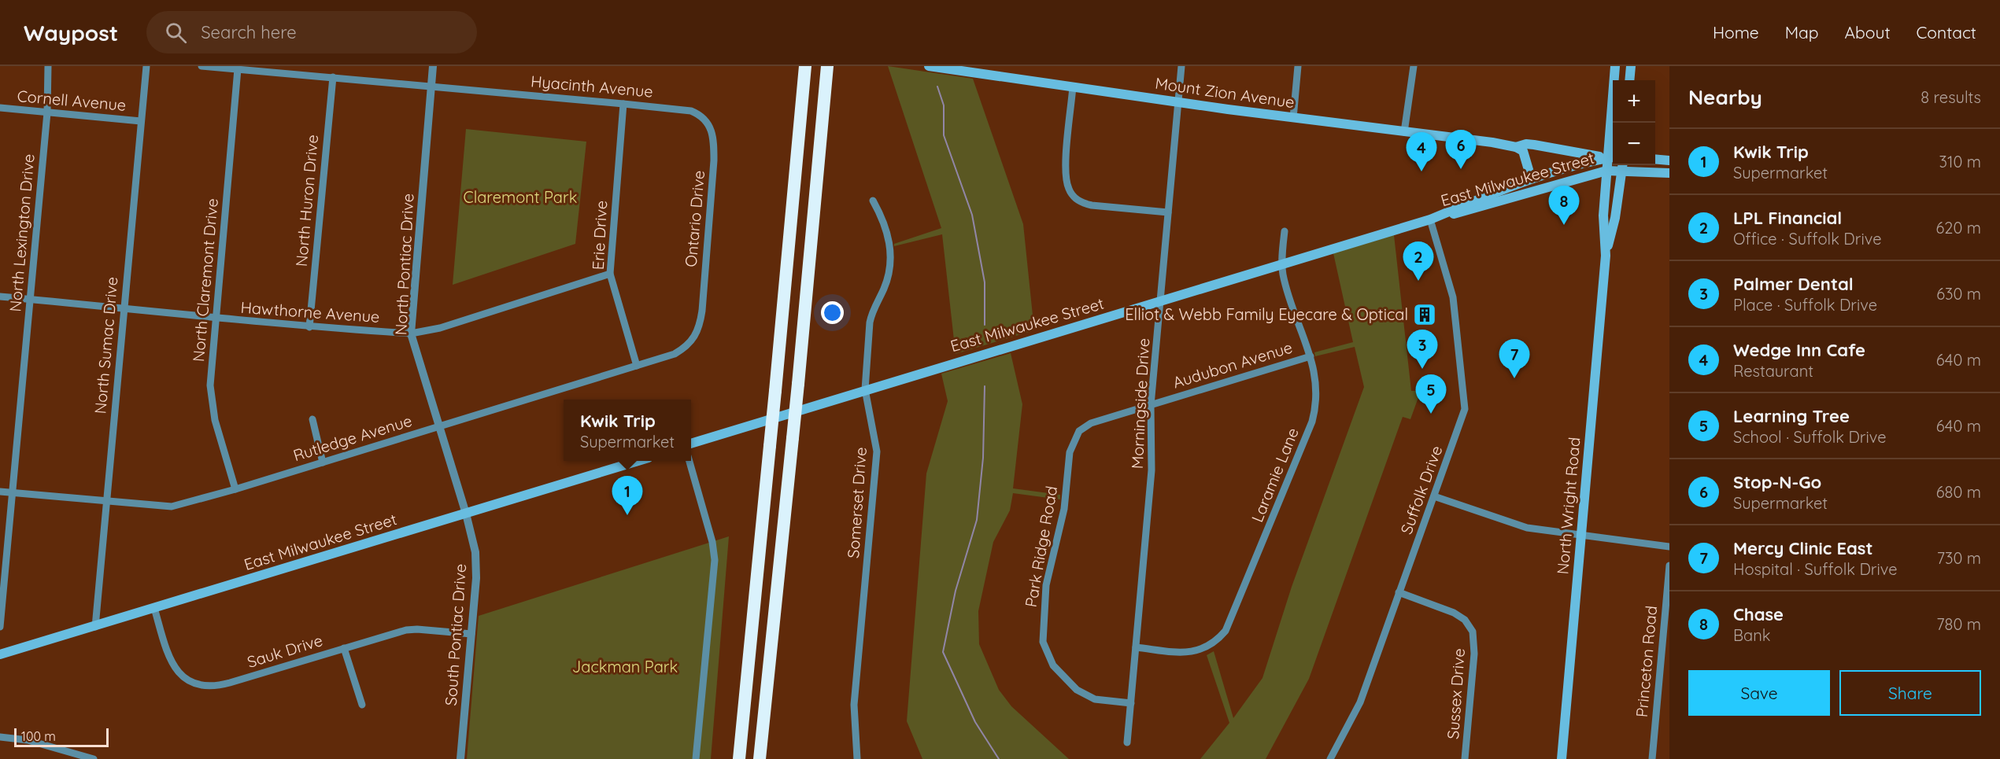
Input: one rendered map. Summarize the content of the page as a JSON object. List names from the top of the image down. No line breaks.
{"streets":{"main road":["Mount Zion Avenue","East Milwaukee Street","North Wright Road"],"street":["Hyacinth Avenue","Cornell Avenue","North Huron Drive","Ontario Drive","North Lexington Drive","Erie Drive","North Pontiac Drive","North Claremont Drive","Hawthorne Avenue","North Sumac Drive","Audubon Avenue","Morningside Drive","Rutledge Avenue","Laramie Lane","Suffolk Drive","Somerset Drive","Park Ridge Road","South Pontiac Drive","Sauk Drive","Princeton Road","Sussex Drive"]},"crossings":[["Hyacinth Avenue","North Huron Drive"],["Hyacinth Avenue","Ontario Drive"],["Hyacinth Avenue","Erie Drive"],["Hyacinth Avenue","North Pontiac Drive"],["Hyacinth Avenue","North Claremont Drive"],["Mount Zion Avenue","East Milwaukee Street"],["Mount Zion Avenue","Morningside Drive"],["Mount Zion Avenue","North Wright Road"],["Cornell Avenue","North Lexington Drive"],["Cornell Avenue","North Sumac Drive"],["East Milwaukee Street","North Pontiac Drive"],["East Milwaukee Street","North Sumac Drive"],["East Milwaukee Street","Morningside Drive"],["East Milwaukee Street","Laramie Lane"],["East Milwaukee Street","Suffolk Drive"],["East Milwaukee Street","Somerset Drive"],["East Milwaukee Street","North Wright Road"],["East Milwaukee Street","South Pontiac Drive"],["East Milwaukee Street","Sauk Drive"],["North Huron Drive","Hawthorne Avenue"],["Ontario Drive","Rutledge Avenue"],["North Lexington Drive","Hawthorne Avenue"],["North Lexington Drive","Rutledge Avenue"],["Erie Drive","Hawthorne Avenue"],["Erie Drive","Rutledge Avenue"],["North Pontiac Drive","Hawthorne Avenue"],["North Pontiac Drive","Rutledge Avenue"],["North Pontiac Drive","South Pontiac Drive"],["North Claremont Drive","Hawthorne Avenue"],["North Claremont Drive","Rutledge Avenue"],["Hawthorne Avenue","North Sumac Drive"],["North Sumac Drive","Rutledge Avenue"],["Audubon Avenue","Morningside Drive"],["Audubon Avenue","Laramie Lane"],["Audubon Avenue","Park Ridge Road"],["Morningside Drive","Laramie Lane"],["Morningside Drive","Park Ridge Road"],["Suffolk Drive","Sussex Drive"],["South Pontiac Drive","Sauk Drive"]],"parks":["Claremont Park","Jackman Park"],"places":{"building":["Elliot & Webb Family Eyecare & Optical"]},"scale_bar":"100 m","page":{"header":"Waypost","search":"Search here","nav":["Home","Map","About","Contact"],"heading":["Nearby","8 results"],"map_buttons":["+","−"],"list":[{"mark":"1","name":"Kwik Trip","note":"Supermarket","value":"310 m"},{"mark":"2","name":"LPL Financial","note":"Office · Suffolk Drive","value":"620 m"},{"mark":"3","name":"Palmer Dental","note":"Place · Suffolk Drive","value":"630 m"},{"mark":"4","name":"Wedge Inn Cafe","note":"Restaurant","value":"640 m"},{"mark":"5","name":"Learning Tree","note":"School · Suffolk Drive","value":"640 m"},{"mark":"6","name":"Stop-N-Go","note":"Supermarket","value":"680 m"},{"mark":"7","name":"Mercy Clinic East","note":"Hospital · Suffolk Drive","value":"730 m"},{"mark":"8","name":"Chase","note":"Bank","value":"780 m"}],"pins":["6","4","8","2","3","7","5","1"],"popup":["Kwik Trip","Supermarket"],"buttons":["Save","Share"],"scale":"100 m"}}
